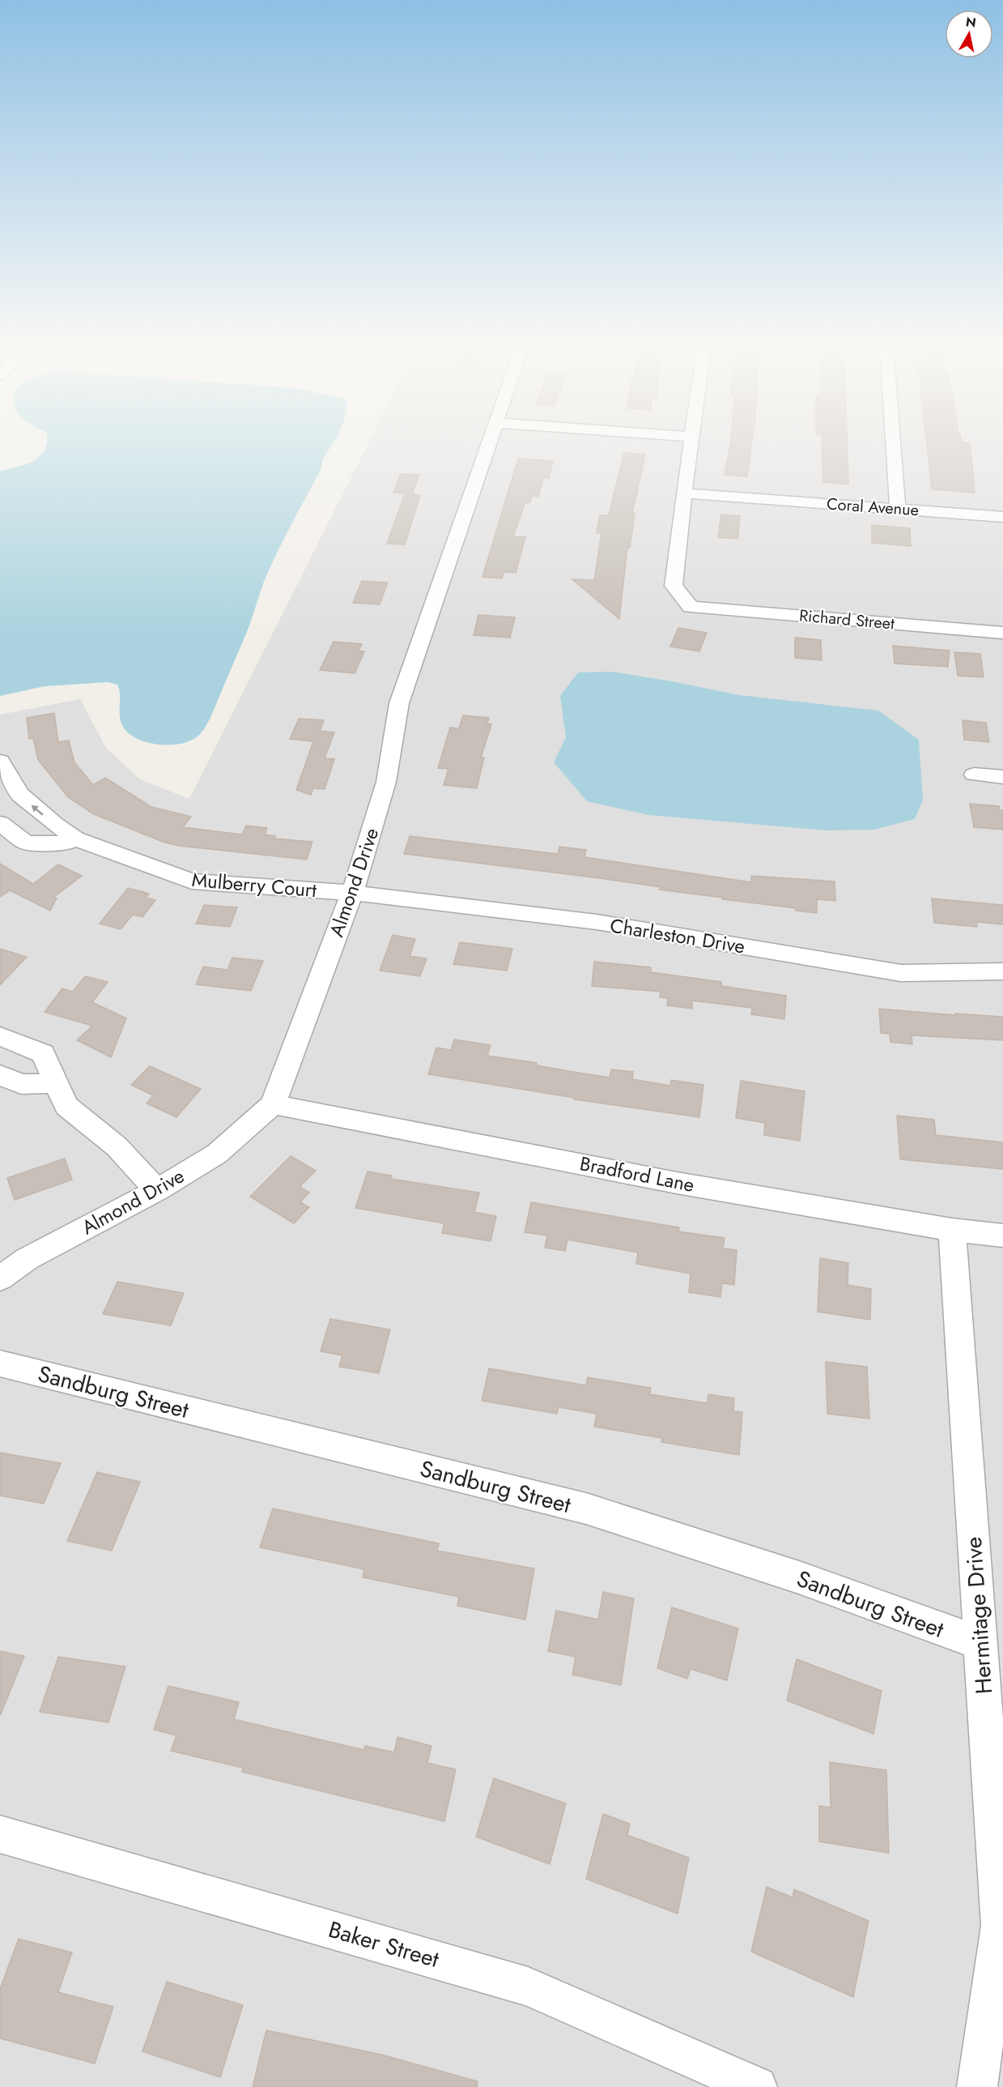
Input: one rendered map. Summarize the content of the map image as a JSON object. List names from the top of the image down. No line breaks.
{"streets":{"street":["Coral Avenue","Richard Street","Almond Drive","Mulberry Court","Charleston Drive","Bradford Lane","Sandburg Street","Hermitage Drive","Baker Street"]},"crossings":[["Coral Avenue","Richard Street"],["Almond Drive","Mulberry Court"],["Almond Drive","Charleston Drive"],["Almond Drive","Bradford Lane"],["Mulberry Court","Charleston Drive"],["Bradford Lane","Hermitage Drive"],["Sandburg Street","Hermitage Drive"]],"north":"top"}
